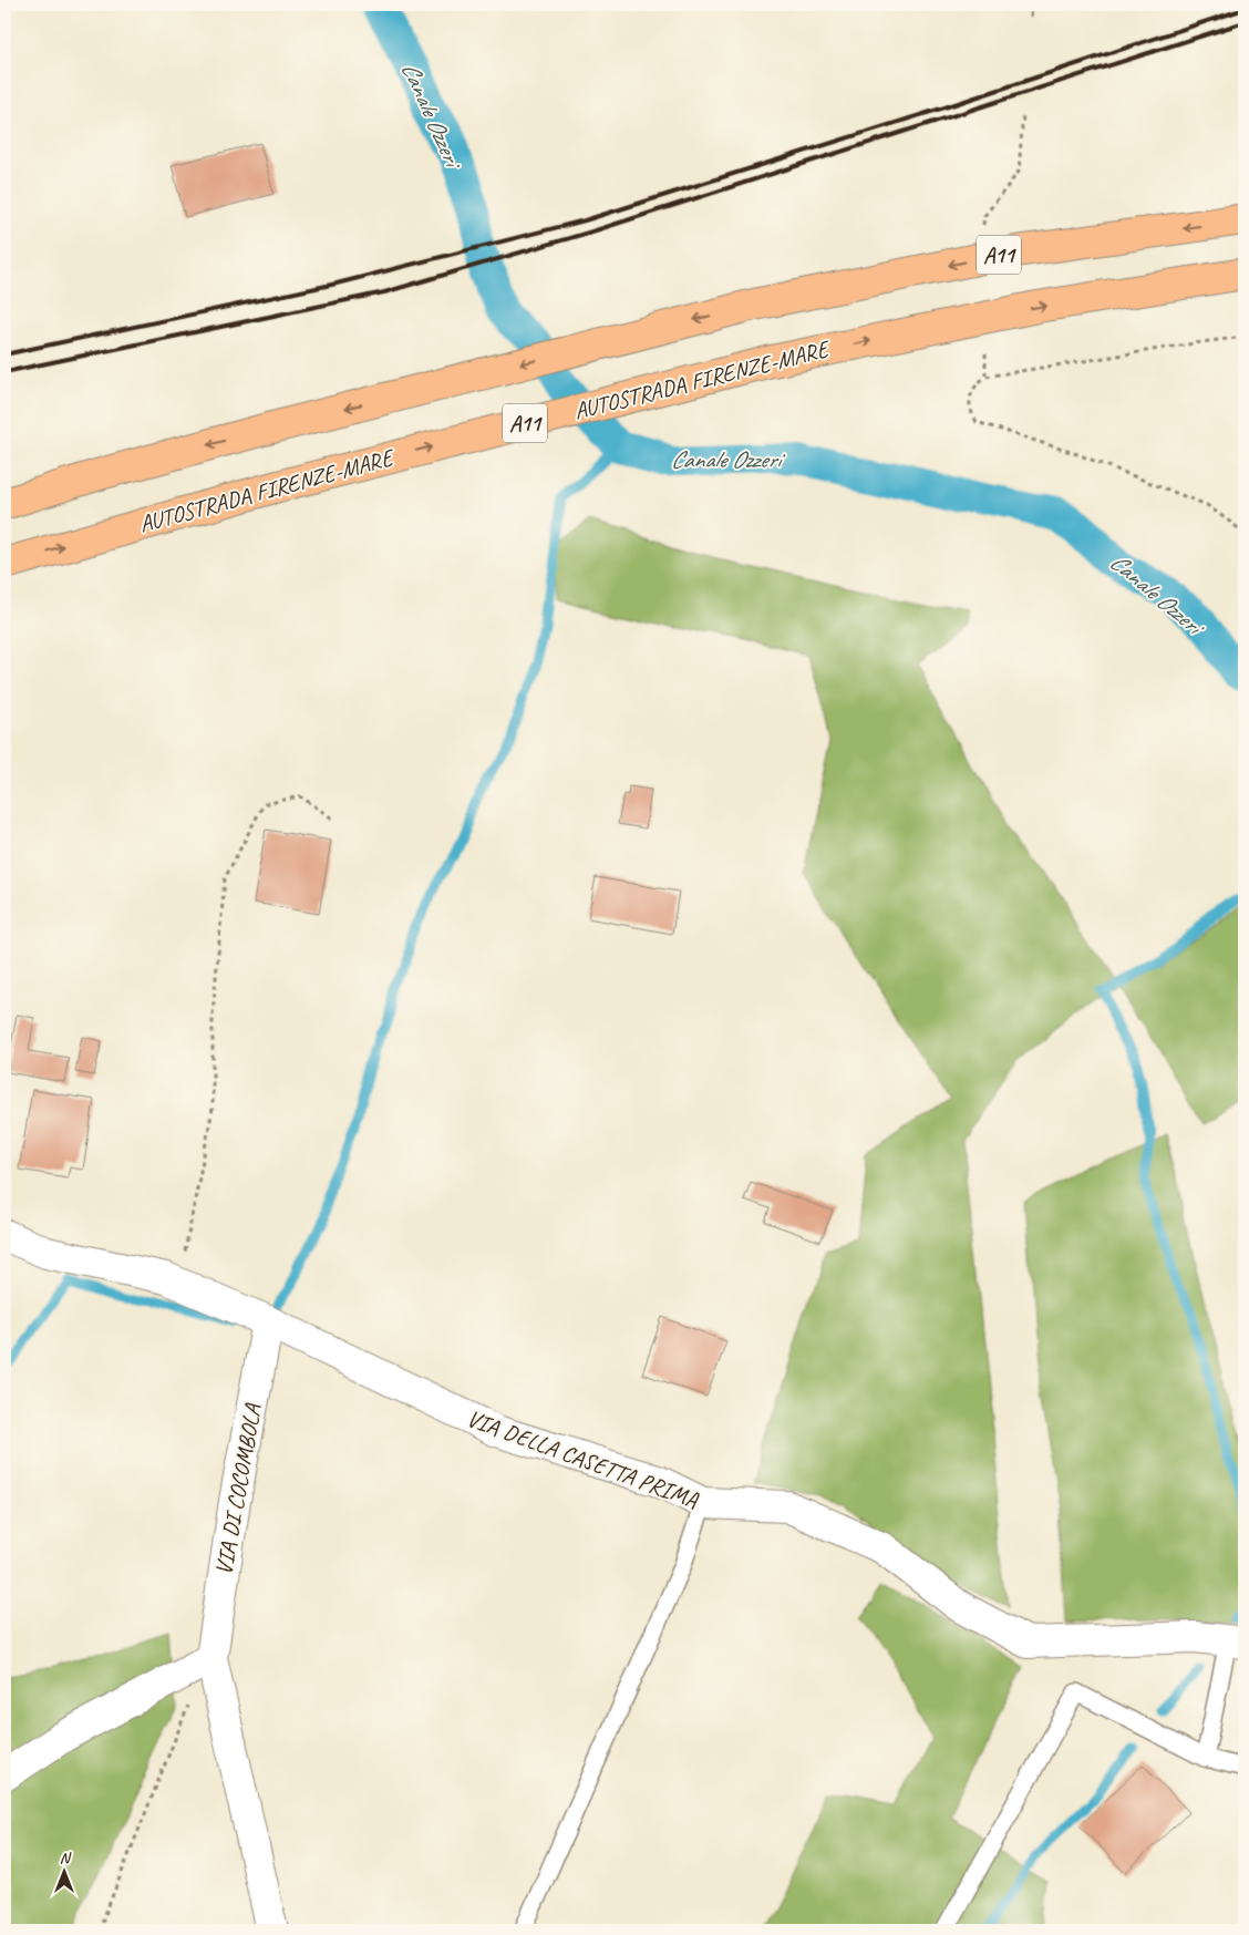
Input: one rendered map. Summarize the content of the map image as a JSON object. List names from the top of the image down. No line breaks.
{"streets":{"highway":["A11","AUTOSTRADA FIRENZE-MARE"],"street":["VIA DELLA CASETTA PRIMA","VIA DI COCOMBOLA"]},"crossings":[["VIA DELLA CASETTA PRIMA","VIA DI COCOMBOLA"]],"water":["Canale Ozzeri"],"north":"top"}
